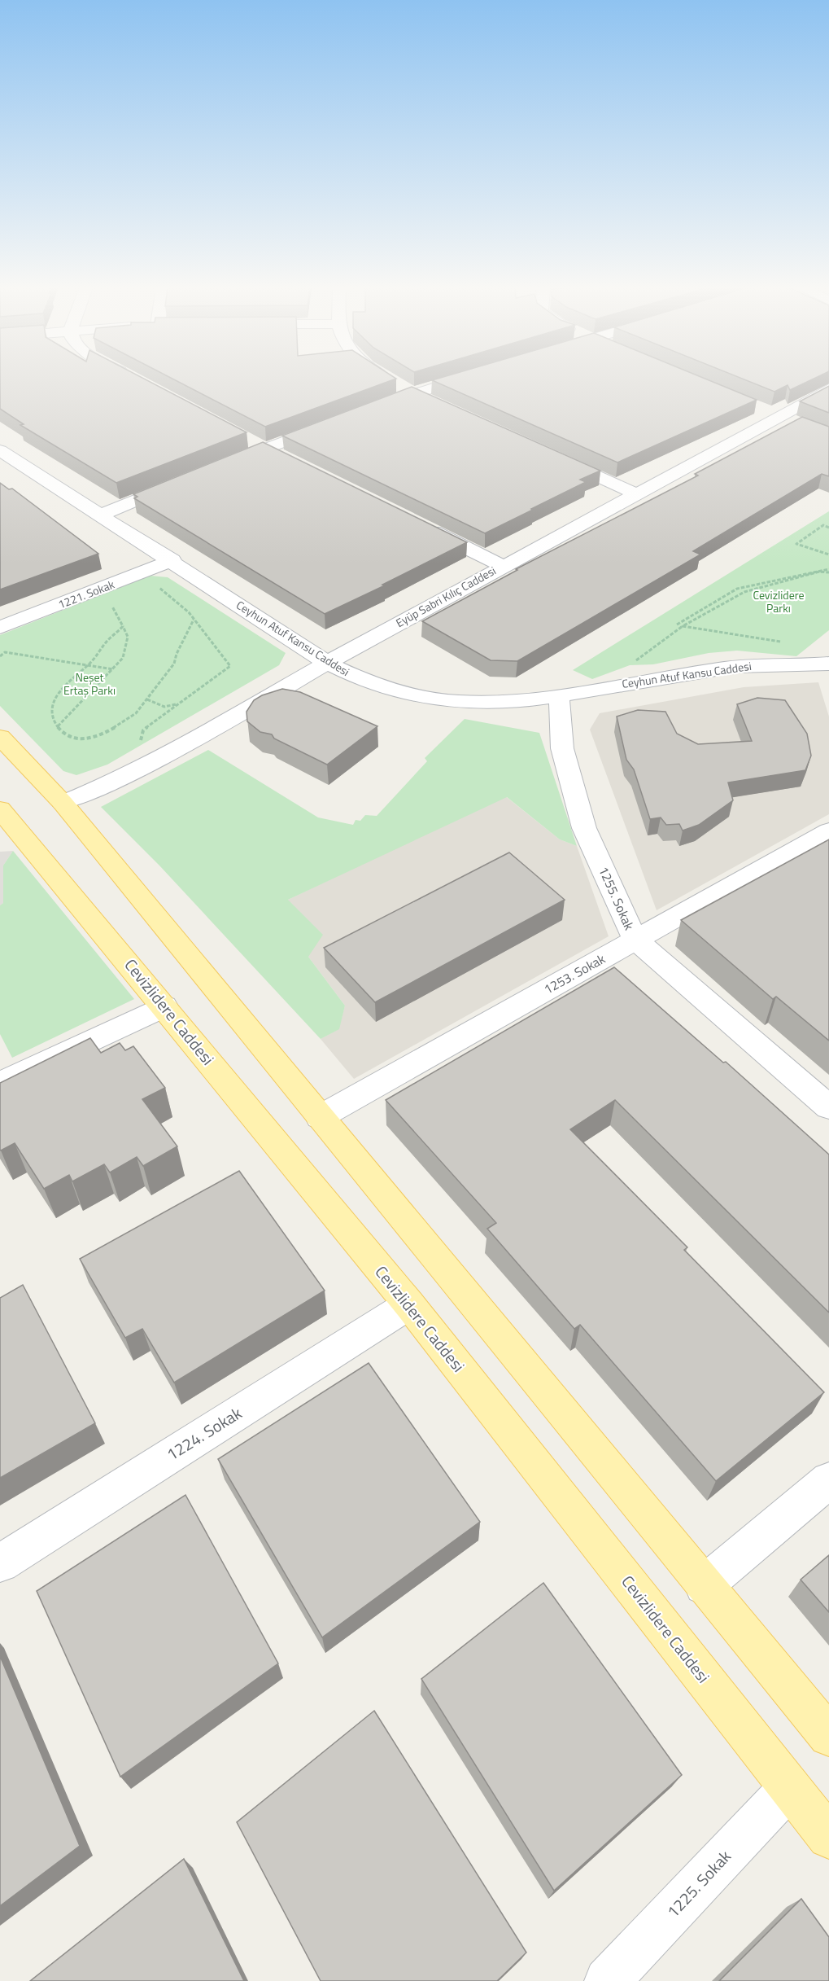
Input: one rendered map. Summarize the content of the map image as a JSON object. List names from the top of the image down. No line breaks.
{"streets":{"main road":["Cevizlidere Caddesi"],"street":["1221. Sokak","Eyüp Sabri Kılıç Caddesi","Ceyhun Atuf Kansu Caddesi","1255. Sokak","1253. Sokak","1224. Sokak","1225. Sokak"]},"crossings":[["1221. Sokak","Ceyhun Atuf Kansu Caddesi"],["Eyüp Sabri Kılıç Caddesi","Ceyhun Atuf Kansu Caddesi"],["Ceyhun Atuf Kansu Caddesi","1255. Sokak"],["1255. Sokak","1253. Sokak"],["Cevizlidere Caddesi","1224. Sokak"],["Cevizlidere Caddesi","1225. Sokak"]],"parks":["Cevizlidere Parkı","Neşet Ertaş Parkı"]}
